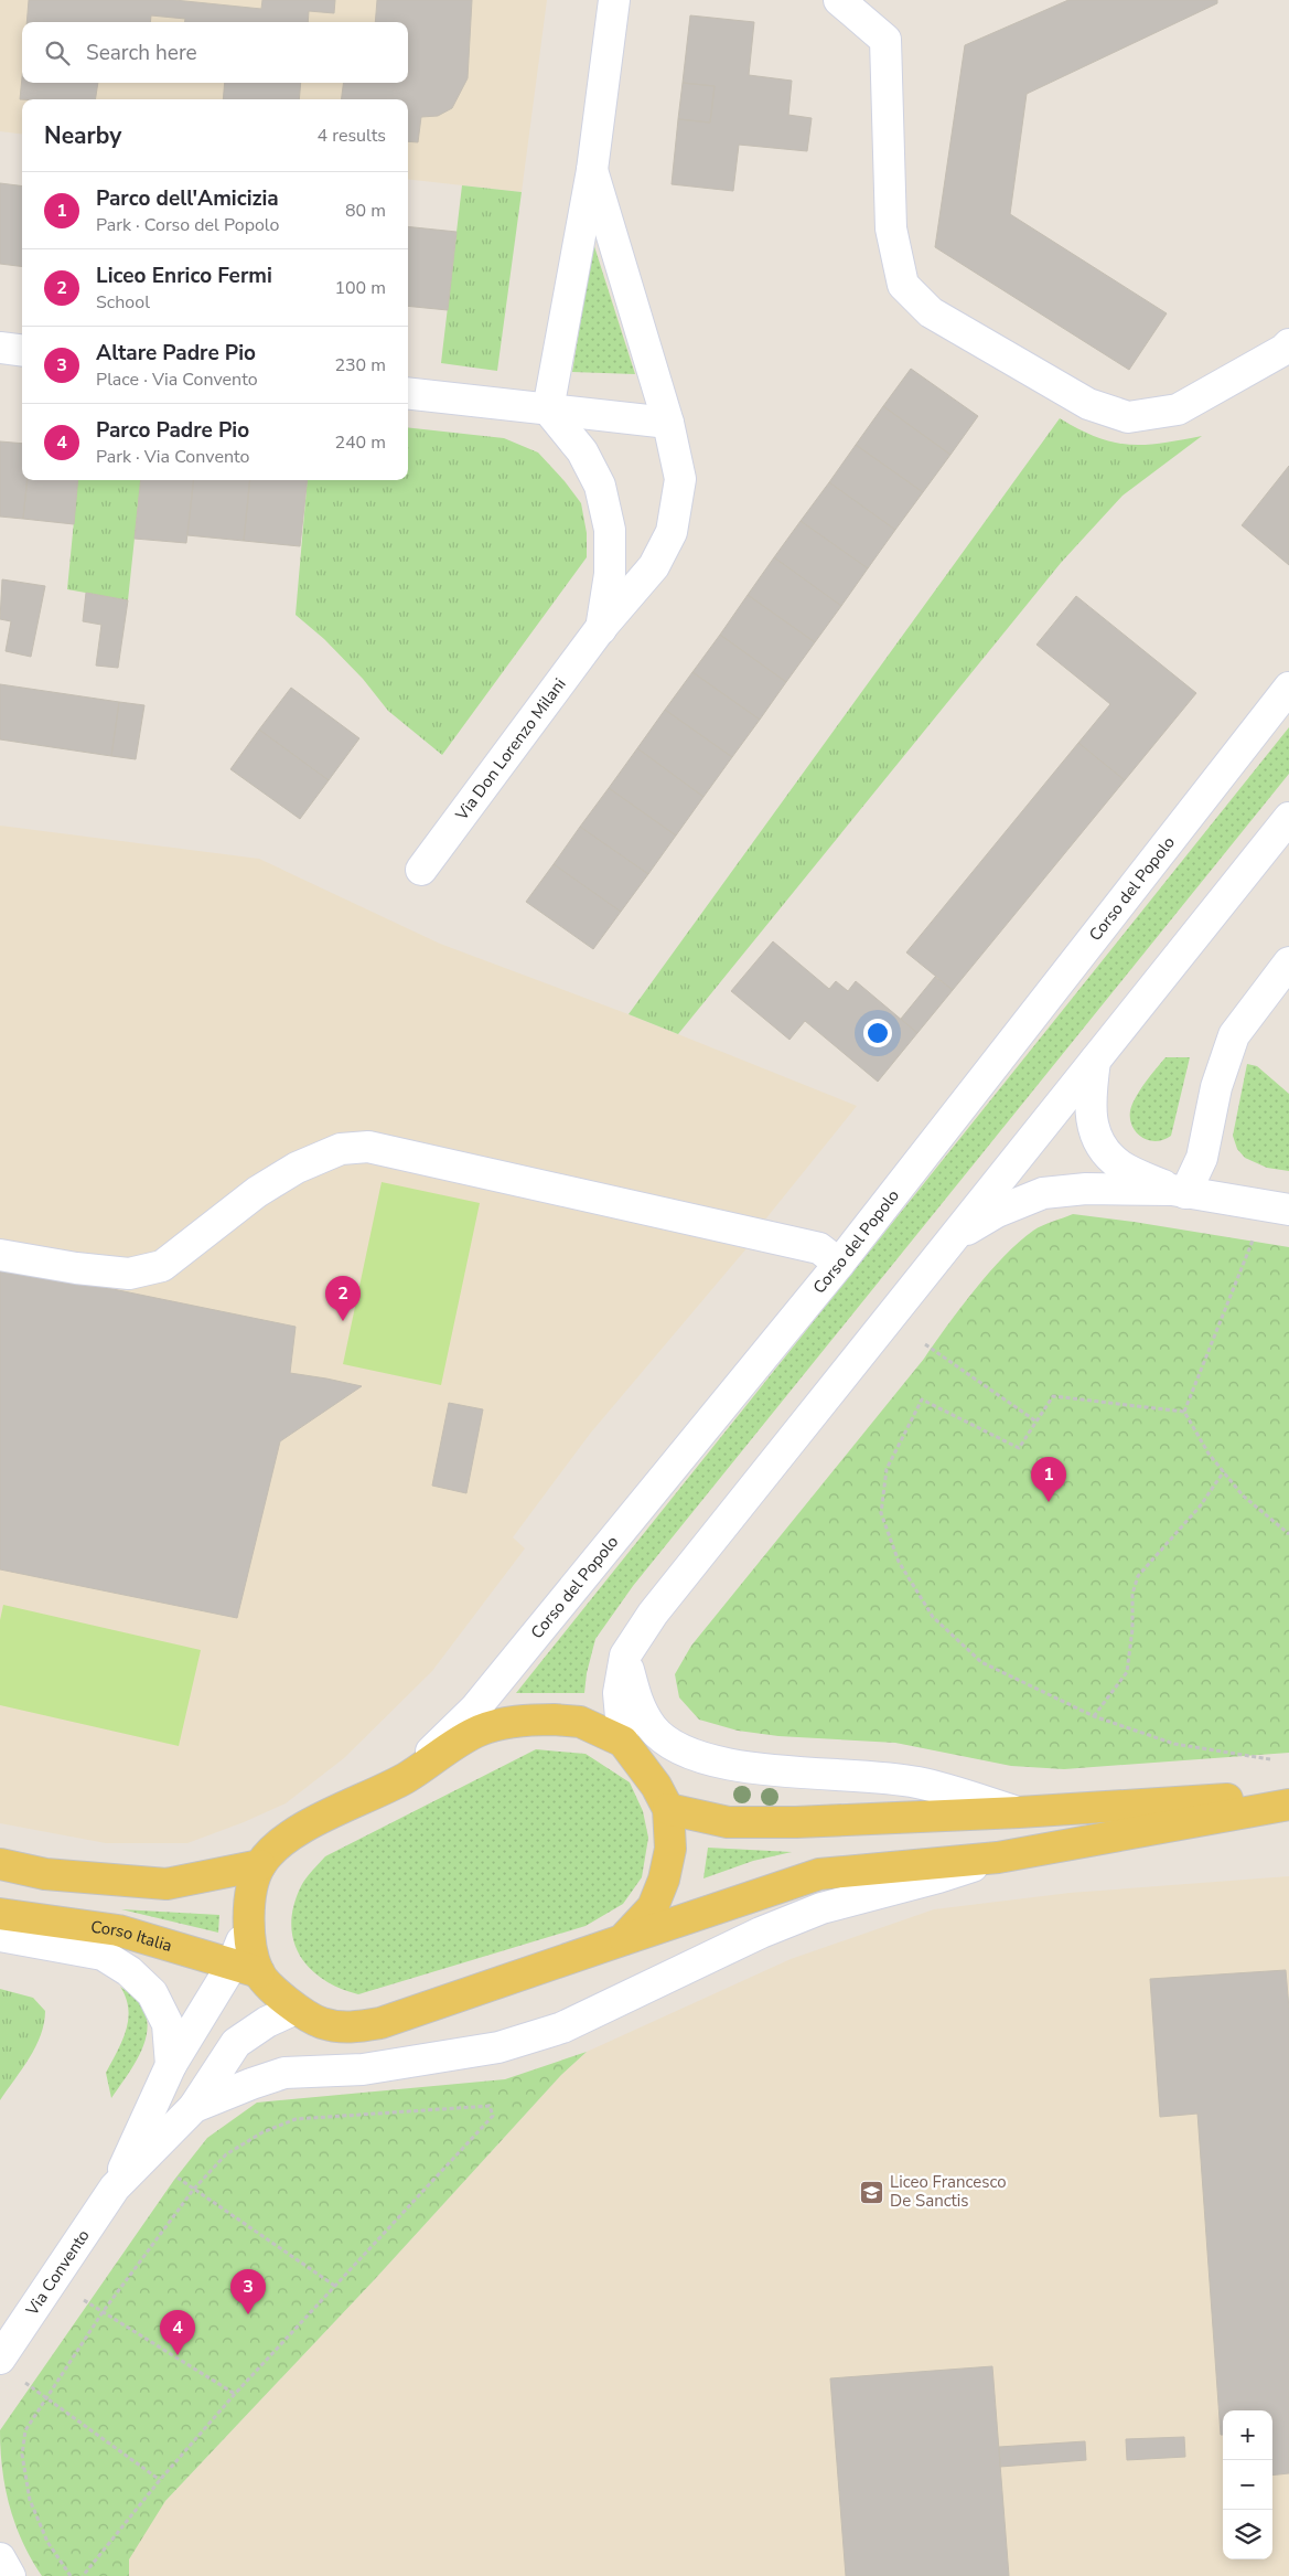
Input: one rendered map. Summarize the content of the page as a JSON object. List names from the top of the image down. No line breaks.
{"streets":{"main road":["Corso Italia"],"street":["Via Don Lorenzo Milani","Corso del Popolo","Via Convento"]},"places":{"school or university":["Liceo Francesco De Sanctis"]},"page":{"search":"Search here","heading":["Nearby","4 results"],"list":[{"mark":"1","name":"Parco dell'Amicizia","note":"Park · Corso del Popolo","value":"80 m"},{"mark":"2","name":"Liceo Enrico Fermi","note":"School","value":"100 m"},{"mark":"3","name":"Altare Padre Pio","note":"Place · Via Convento","value":"230 m"},{"mark":"4","name":"Parco Padre Pio","note":"Park · Via Convento","value":"240 m"}],"pins":["2","1","3","4"],"map_buttons":["+","−"]}}
